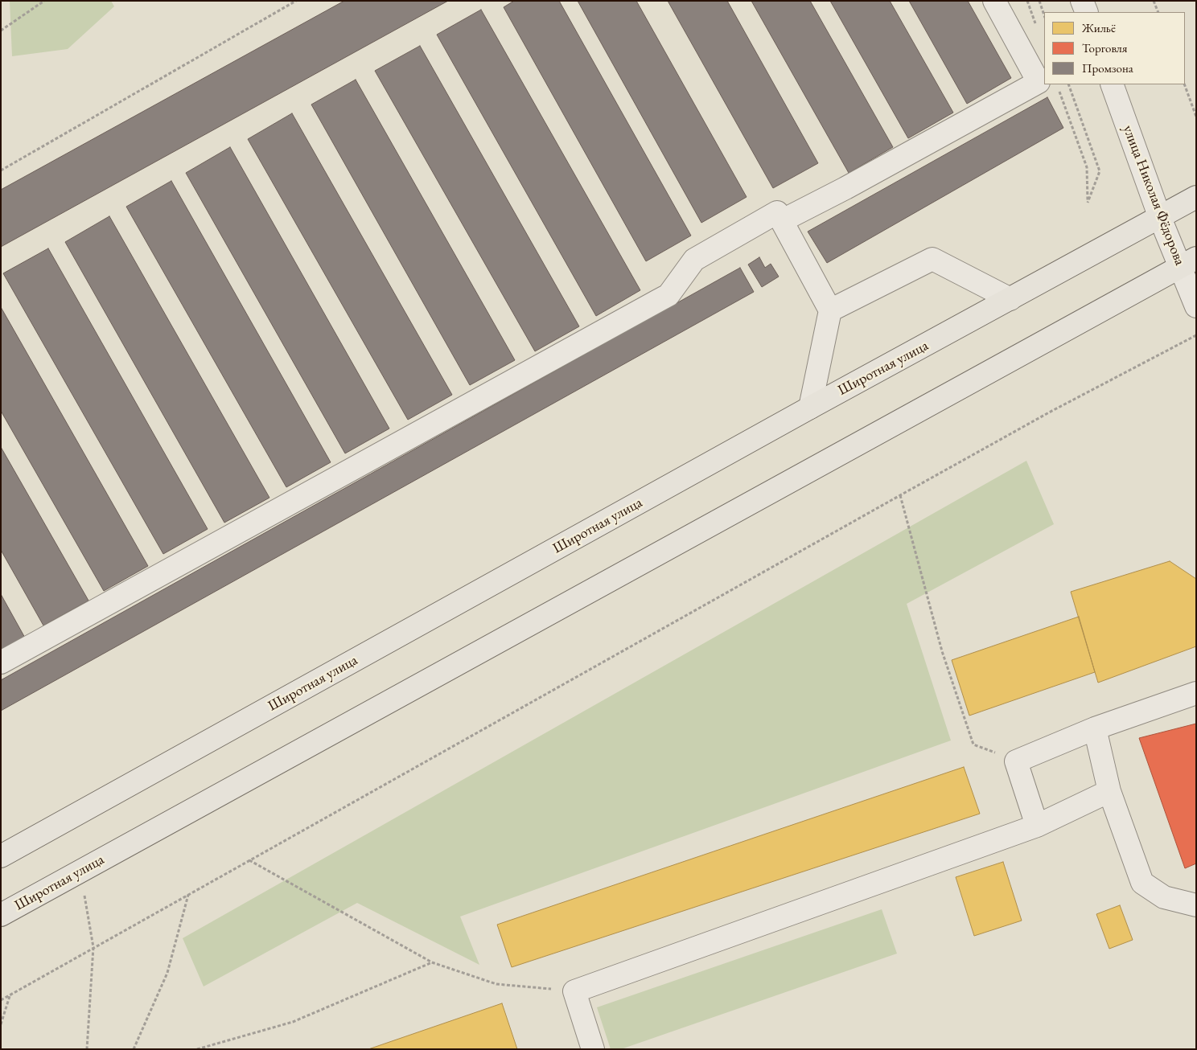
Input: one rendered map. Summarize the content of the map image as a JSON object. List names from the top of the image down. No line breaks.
{"streets":{"main road":["Широтная улица"],"street":["улица Николая Фёдорова"]},"crossings":[["улица Николая Фёдорова","Широтная улица"]],"legend":["Жильё","Торговля","Промзона"]}
